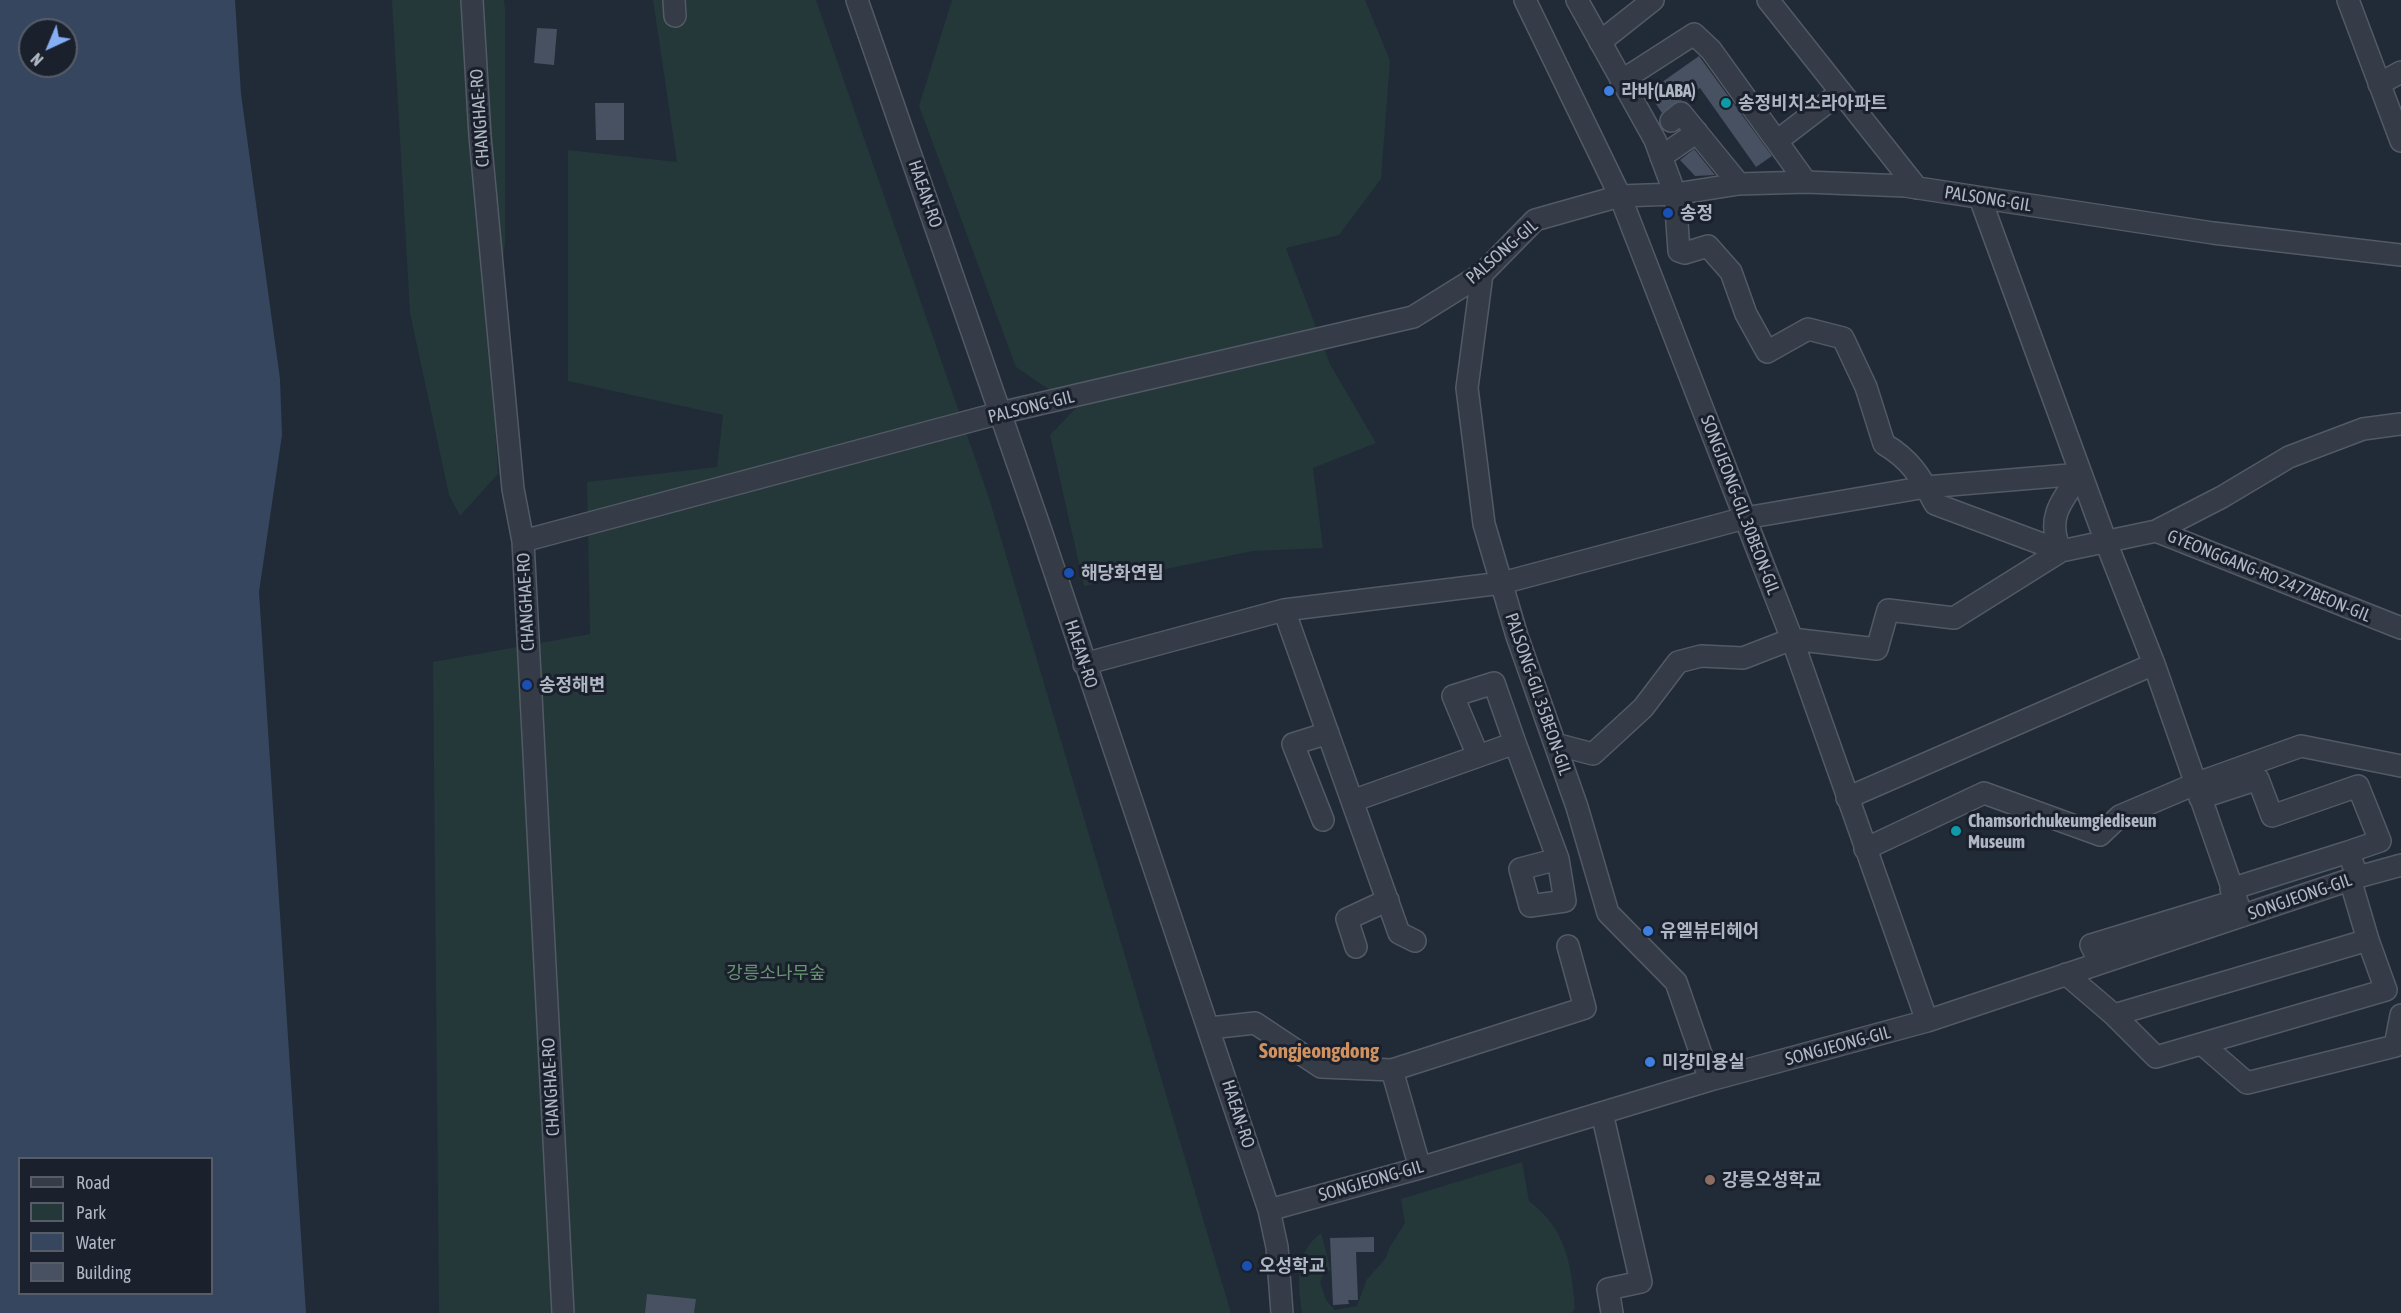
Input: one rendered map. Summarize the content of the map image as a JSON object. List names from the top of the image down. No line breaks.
{"streets":{"street":["CHANGHAE-RO","HAEAN-RO","PALSONG-GIL","SONGJEONG-GIL 30BEON-GIL","GYEONGGANG-RO 2477BEON-GIL","PALSONG-GIL 35BEON-GIL","SONGJEONG-GIL"]},"crossings":[["CHANGHAE-RO","PALSONG-GIL"],["HAEAN-RO","PALSONG-GIL"],["HAEAN-RO","SONGJEONG-GIL"],["PALSONG-GIL","SONGJEONG-GIL 30BEON-GIL"],["PALSONG-GIL","PALSONG-GIL 35BEON-GIL"],["SONGJEONG-GIL 30BEON-GIL","GYEONGGANG-RO 2477BEON-GIL"],["SONGJEONG-GIL 30BEON-GIL","SONGJEONG-GIL"],["PALSONG-GIL 35BEON-GIL","SONGJEONG-GIL"]],"districts":["Songjeongdong"],"parks":["강릉소나무숲"],"places":["라바(LABA)","송정비치소라아파트","송정","해당화연립","송정해변","Chamsorichukeumgiediseun Museum","유엘뷰티헤어","미강미용실","강릉오성학교","오성학교"],"legend":["Road","Park","Water","Building"],"north":"bottom left"}
